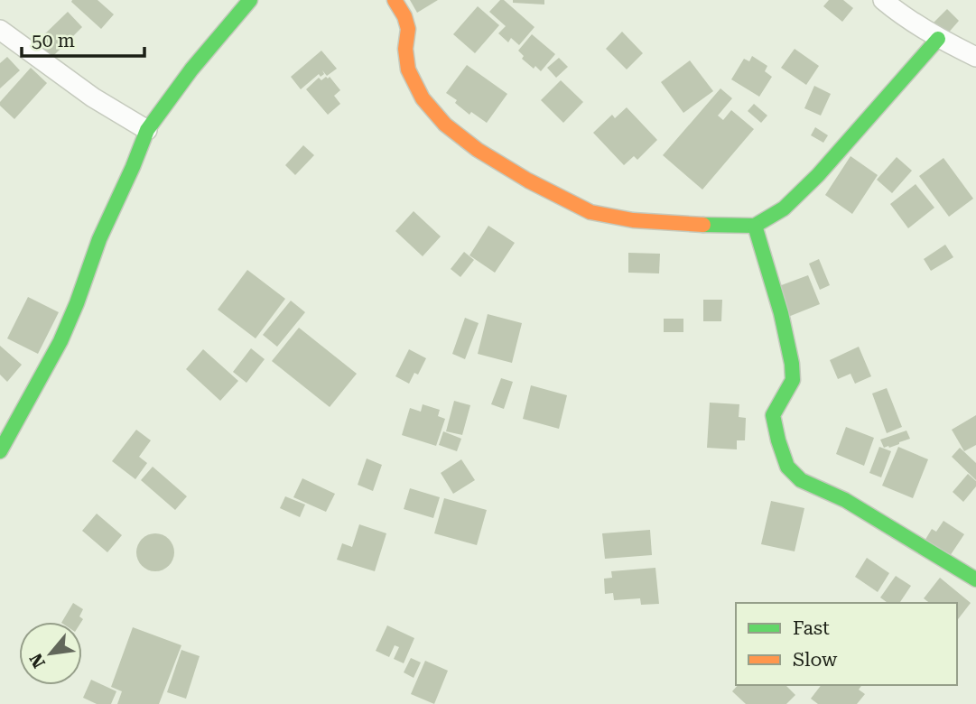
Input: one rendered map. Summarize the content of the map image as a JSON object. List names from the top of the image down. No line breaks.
{"legend":["Fast","Slow"],"scale_bar":"50 m","north":"bottom left"}
